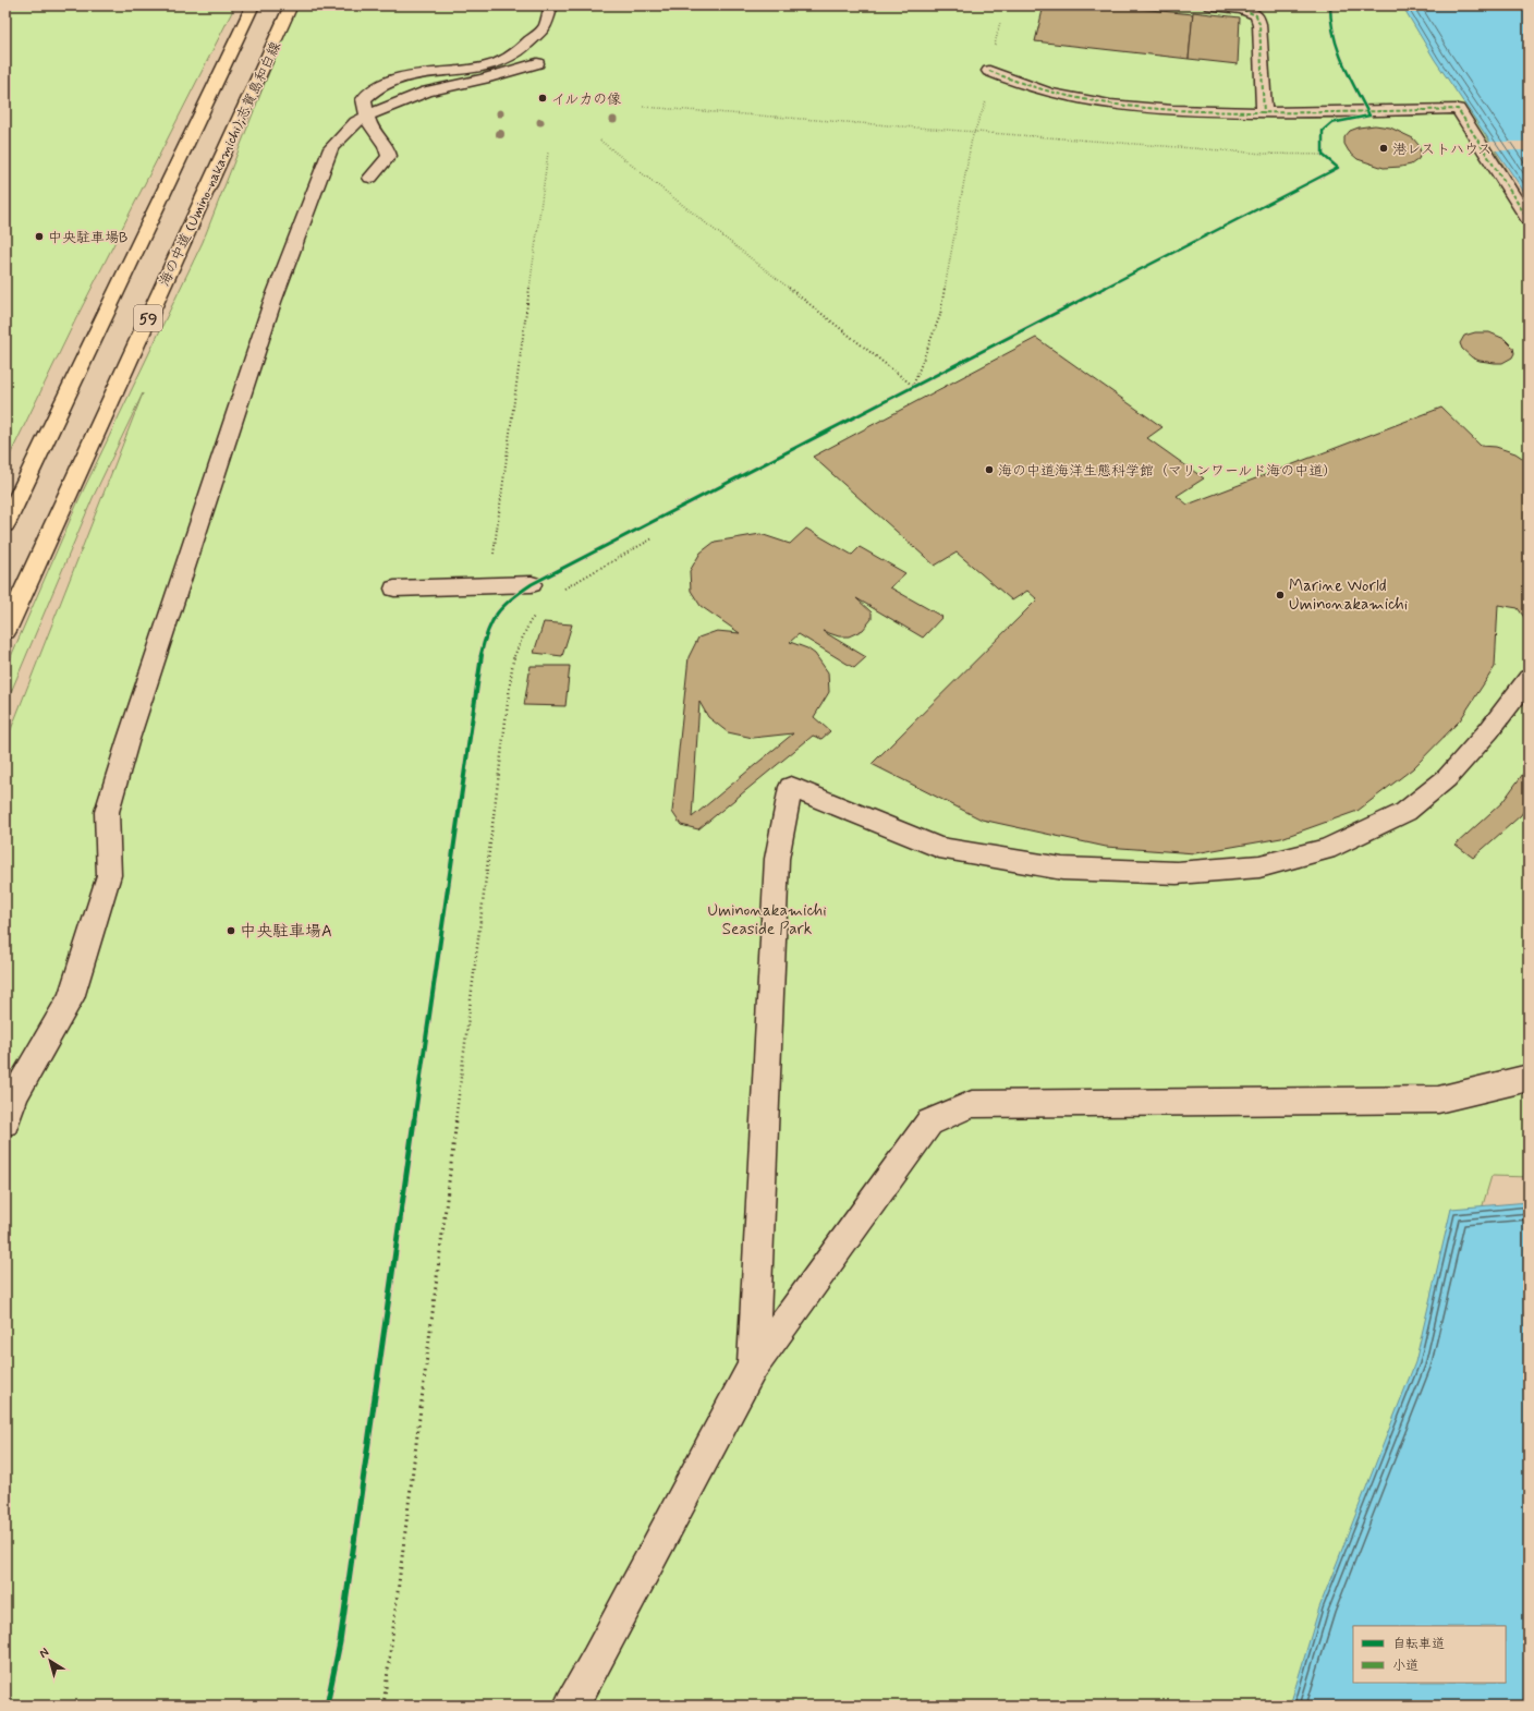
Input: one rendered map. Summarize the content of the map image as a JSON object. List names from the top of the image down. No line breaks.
{"streets":{"main road":["海の中道 (Umino-nakamichi);志賀島和白線","59"]},"parks":["Uminonakamichi Seaside Park"],"places":["イルカの像","港レストハウス","中央駐車場B","海の中道海洋生態科学館（マリンワールド海の中道）","Marine World Uminonakamichi","中央駐車場A"],"legend":["自転車道","小道"],"north":"top left"}
